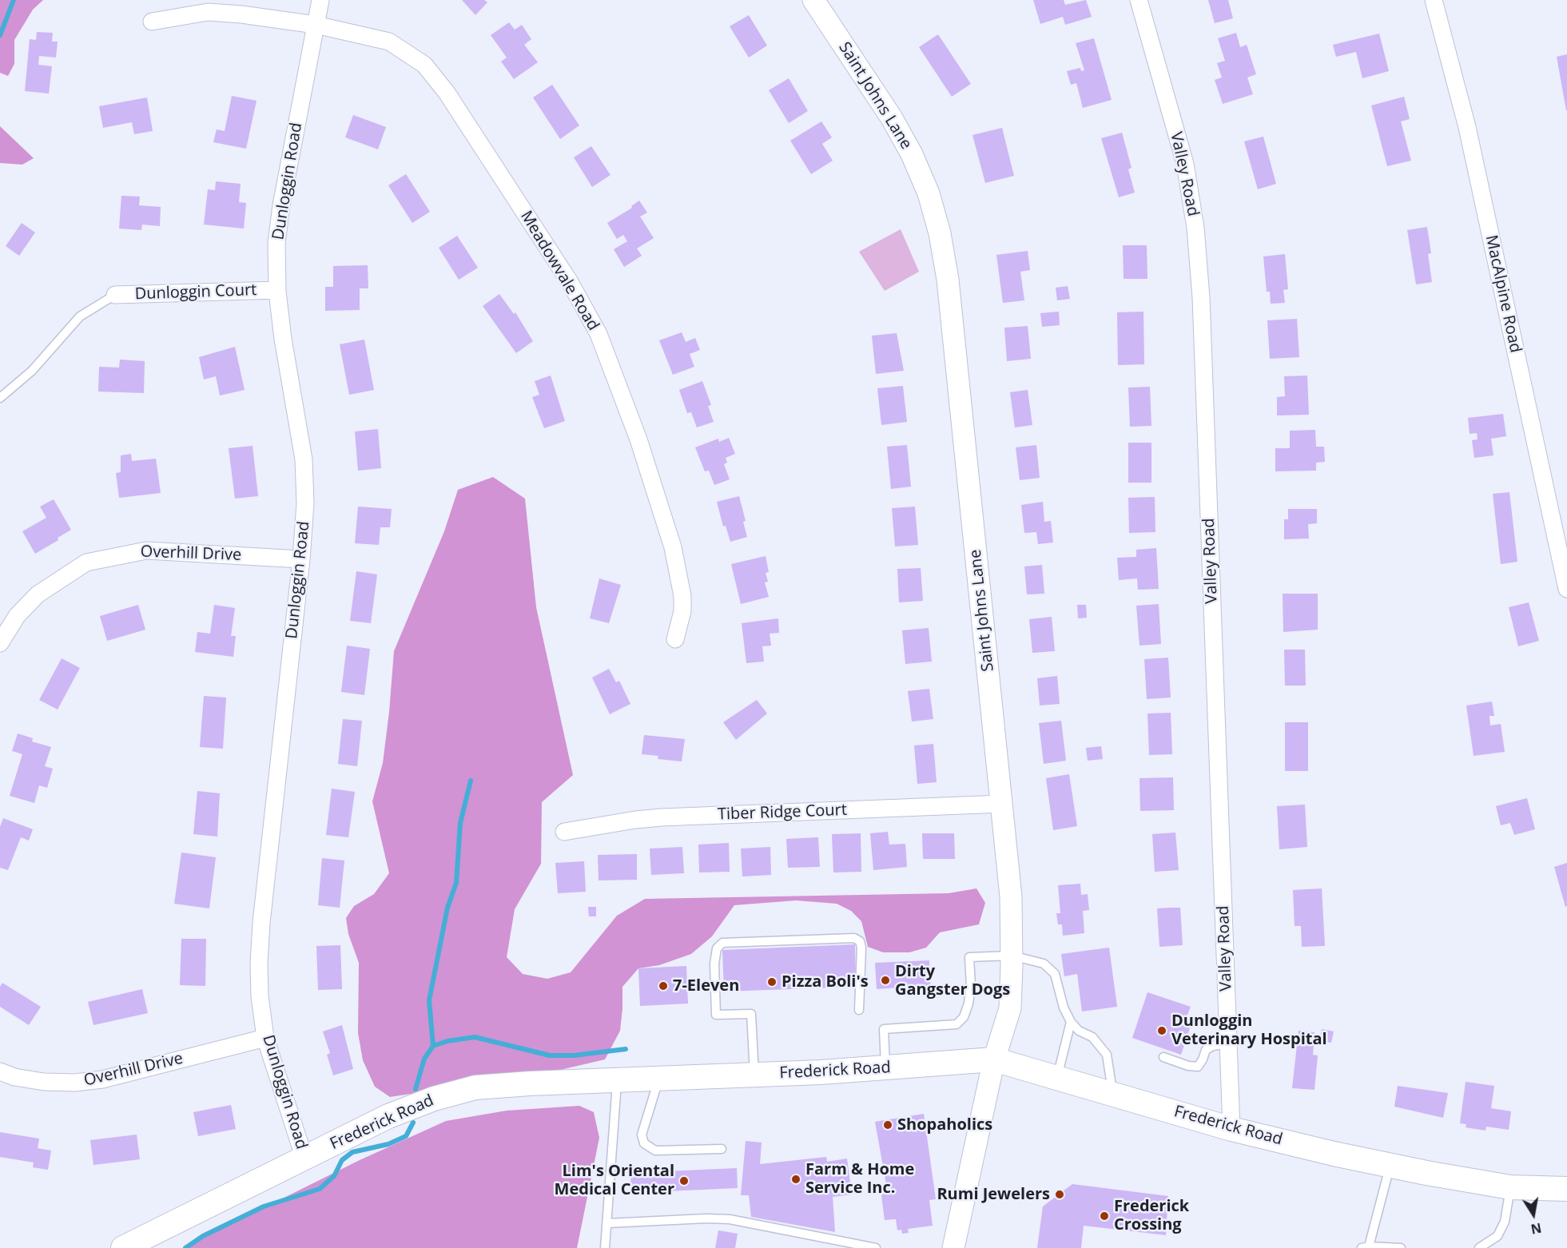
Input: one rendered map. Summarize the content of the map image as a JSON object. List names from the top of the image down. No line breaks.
{"streets":{"main road":["Frederick Road"],"street":["Saint Johns Lane","Valley Road","Dunloggin Road","Meadowvale Road","Dunloggin Court","MacAlpine Road","Overhill Drive","Tiber Ridge Court"]},"crossings":[["Saint Johns Lane","Tiber Ridge Court"],["Saint Johns Lane","Frederick Road"],["Valley Road","Frederick Road"],["Dunloggin Road","Meadowvale Road"],["Dunloggin Road","Dunloggin Court"],["Dunloggin Road","Overhill Drive"],["Dunloggin Road","Frederick Road"]],"places":["Dirty Gangster Dogs","Pizza Boli's","7-Eleven","Dunloggin Veterinary Hospital","Shopaholics","Farm & Home Service Inc.","Lim's Oriental Medical Center","Rumi Jewelers","Frederick Crossing"],"north":"bottom"}
